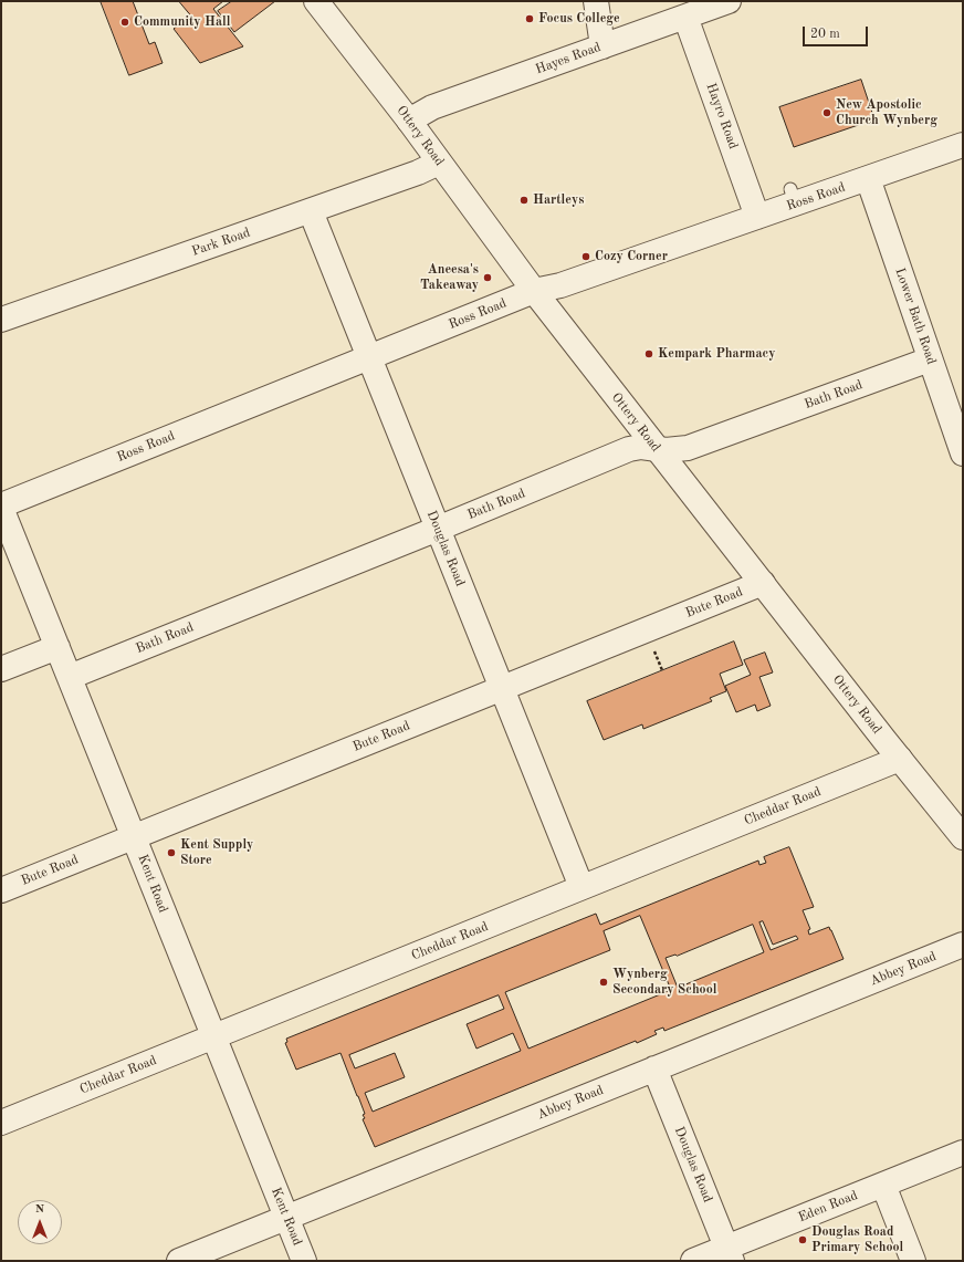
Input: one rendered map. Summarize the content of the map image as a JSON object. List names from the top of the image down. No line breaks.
{"streets":{"street":["Hayes Road","Hayro Road","Ottery Road","Ross Road","Park Road","Lower Bath Road","Bath Road","Douglas Road","Bute Road","Cheddar Road","Kent Road","Abbey Road","Eden Road"]},"crossings":[["Hayes Road","Hayro Road"],["Hayes Road","Ottery Road"],["Hayro Road","Ross Road"],["Ottery Road","Ross Road"],["Ottery Road","Park Road"],["Ottery Road","Bath Road"],["Ottery Road","Bute Road"],["Ottery Road","Cheddar Road"],["Ross Road","Lower Bath Road"],["Ross Road","Douglas Road"],["Ross Road","Kent Road"],["Park Road","Douglas Road"],["Lower Bath Road","Bath Road"],["Bath Road","Douglas Road"],["Bath Road","Kent Road"],["Douglas Road","Bute Road"],["Douglas Road","Cheddar Road"],["Douglas Road","Abbey Road"],["Douglas Road","Eden Road"],["Bute Road","Kent Road"],["Cheddar Road","Kent Road"],["Kent Road","Abbey Road"]],"places":["Focus College","Community Hall","New Apostolic Church Wynberg","Hartleys","Cozy Corner","Aneesa's Takeaway","Kempark Pharmacy","Kent Supply Store","Wynberg Secondary School","Douglas Road Primary School"],"scale_bar":"20 m","north":"top"}
